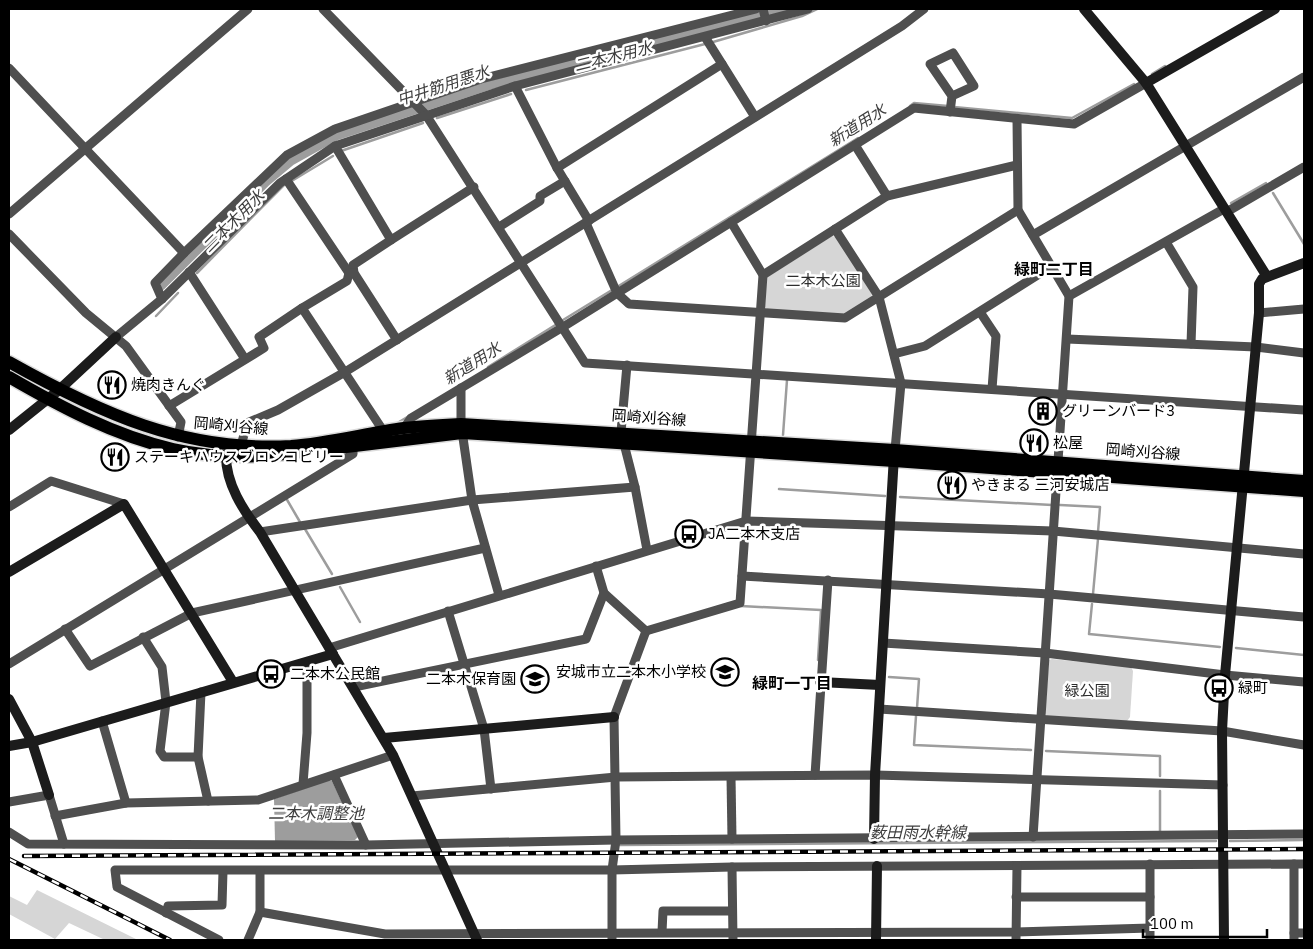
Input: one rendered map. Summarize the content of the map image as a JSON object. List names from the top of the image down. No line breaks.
{"streets":{"main road":["岡崎刈谷線"]},"districts":["緑町二丁目","緑町一丁目"],"water":["二本木用水","中井筋用悪水","新道用水","二本木調整池","薮田雨水幹線"],"parks":["二本木公園","緑公園"],"places":{"restaurant":["焼肉きんぐ","松屋","ステーキハウスブロンコビリー","やきまる 三河安城店"],"building":["グリーンバード3"],"bus stop":["JA二本木支店","二本木公民館","緑町"],"school or university":["安城市立二本木小学校","二本木保育園"]},"scale_bar":"100 m"}
